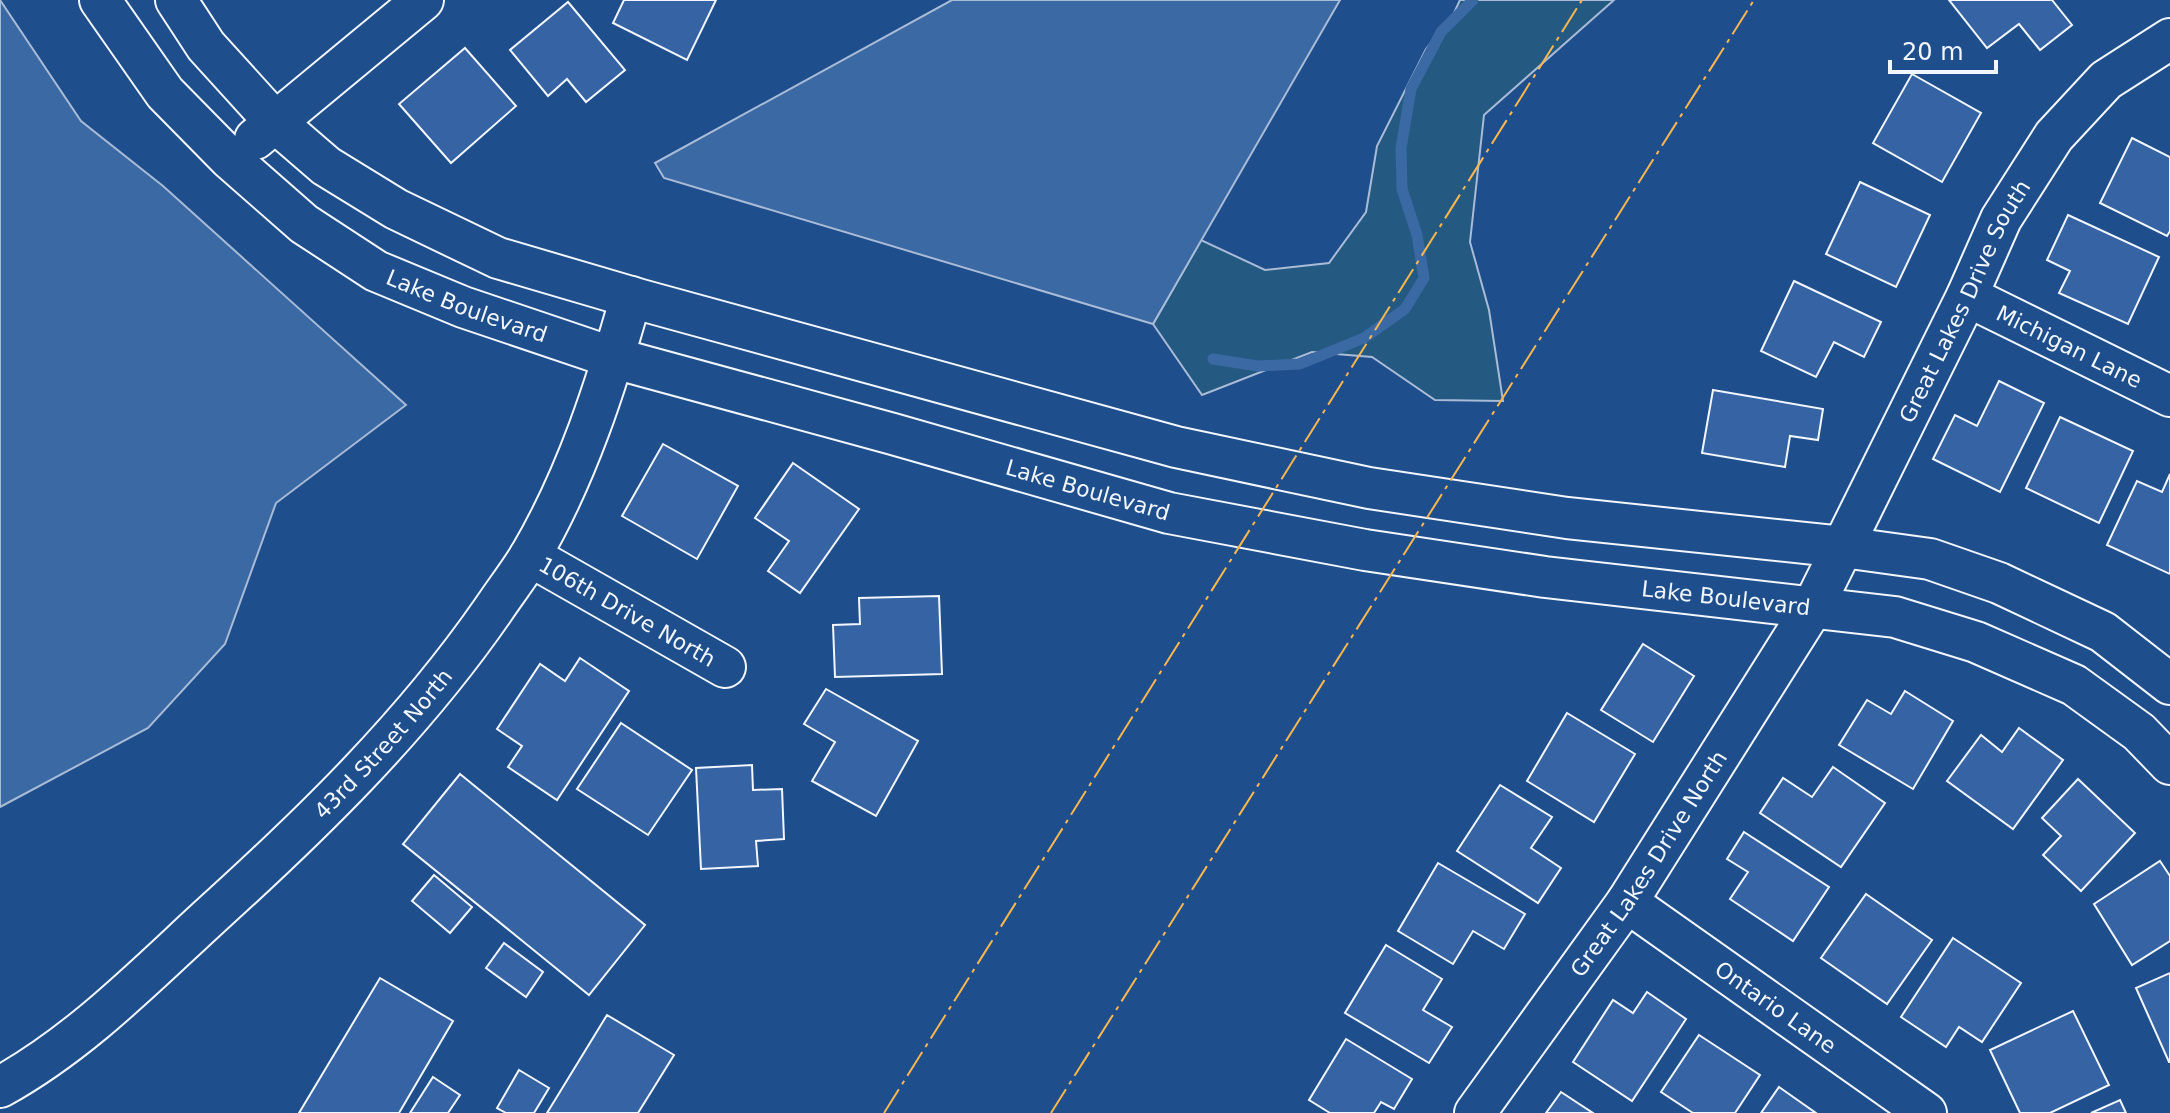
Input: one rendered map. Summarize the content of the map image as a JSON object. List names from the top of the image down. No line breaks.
{"streets":{"street":["Great Lakes Drive South","Lake Boulevard","Michigan Lane","106th Drive North","43rd Street North","Great Lakes Drive North","Ontario Lane"]},"crossings":[["Great Lakes Drive South","Lake Boulevard"],["Great Lakes Drive South","Michigan Lane"],["Great Lakes Drive South","Great Lakes Drive North"],["Lake Boulevard","43rd Street North"],["Lake Boulevard","Great Lakes Drive North"],["106th Drive North","43rd Street North"],["Great Lakes Drive North","Ontario Lane"]],"scale_bar":"20 m"}
